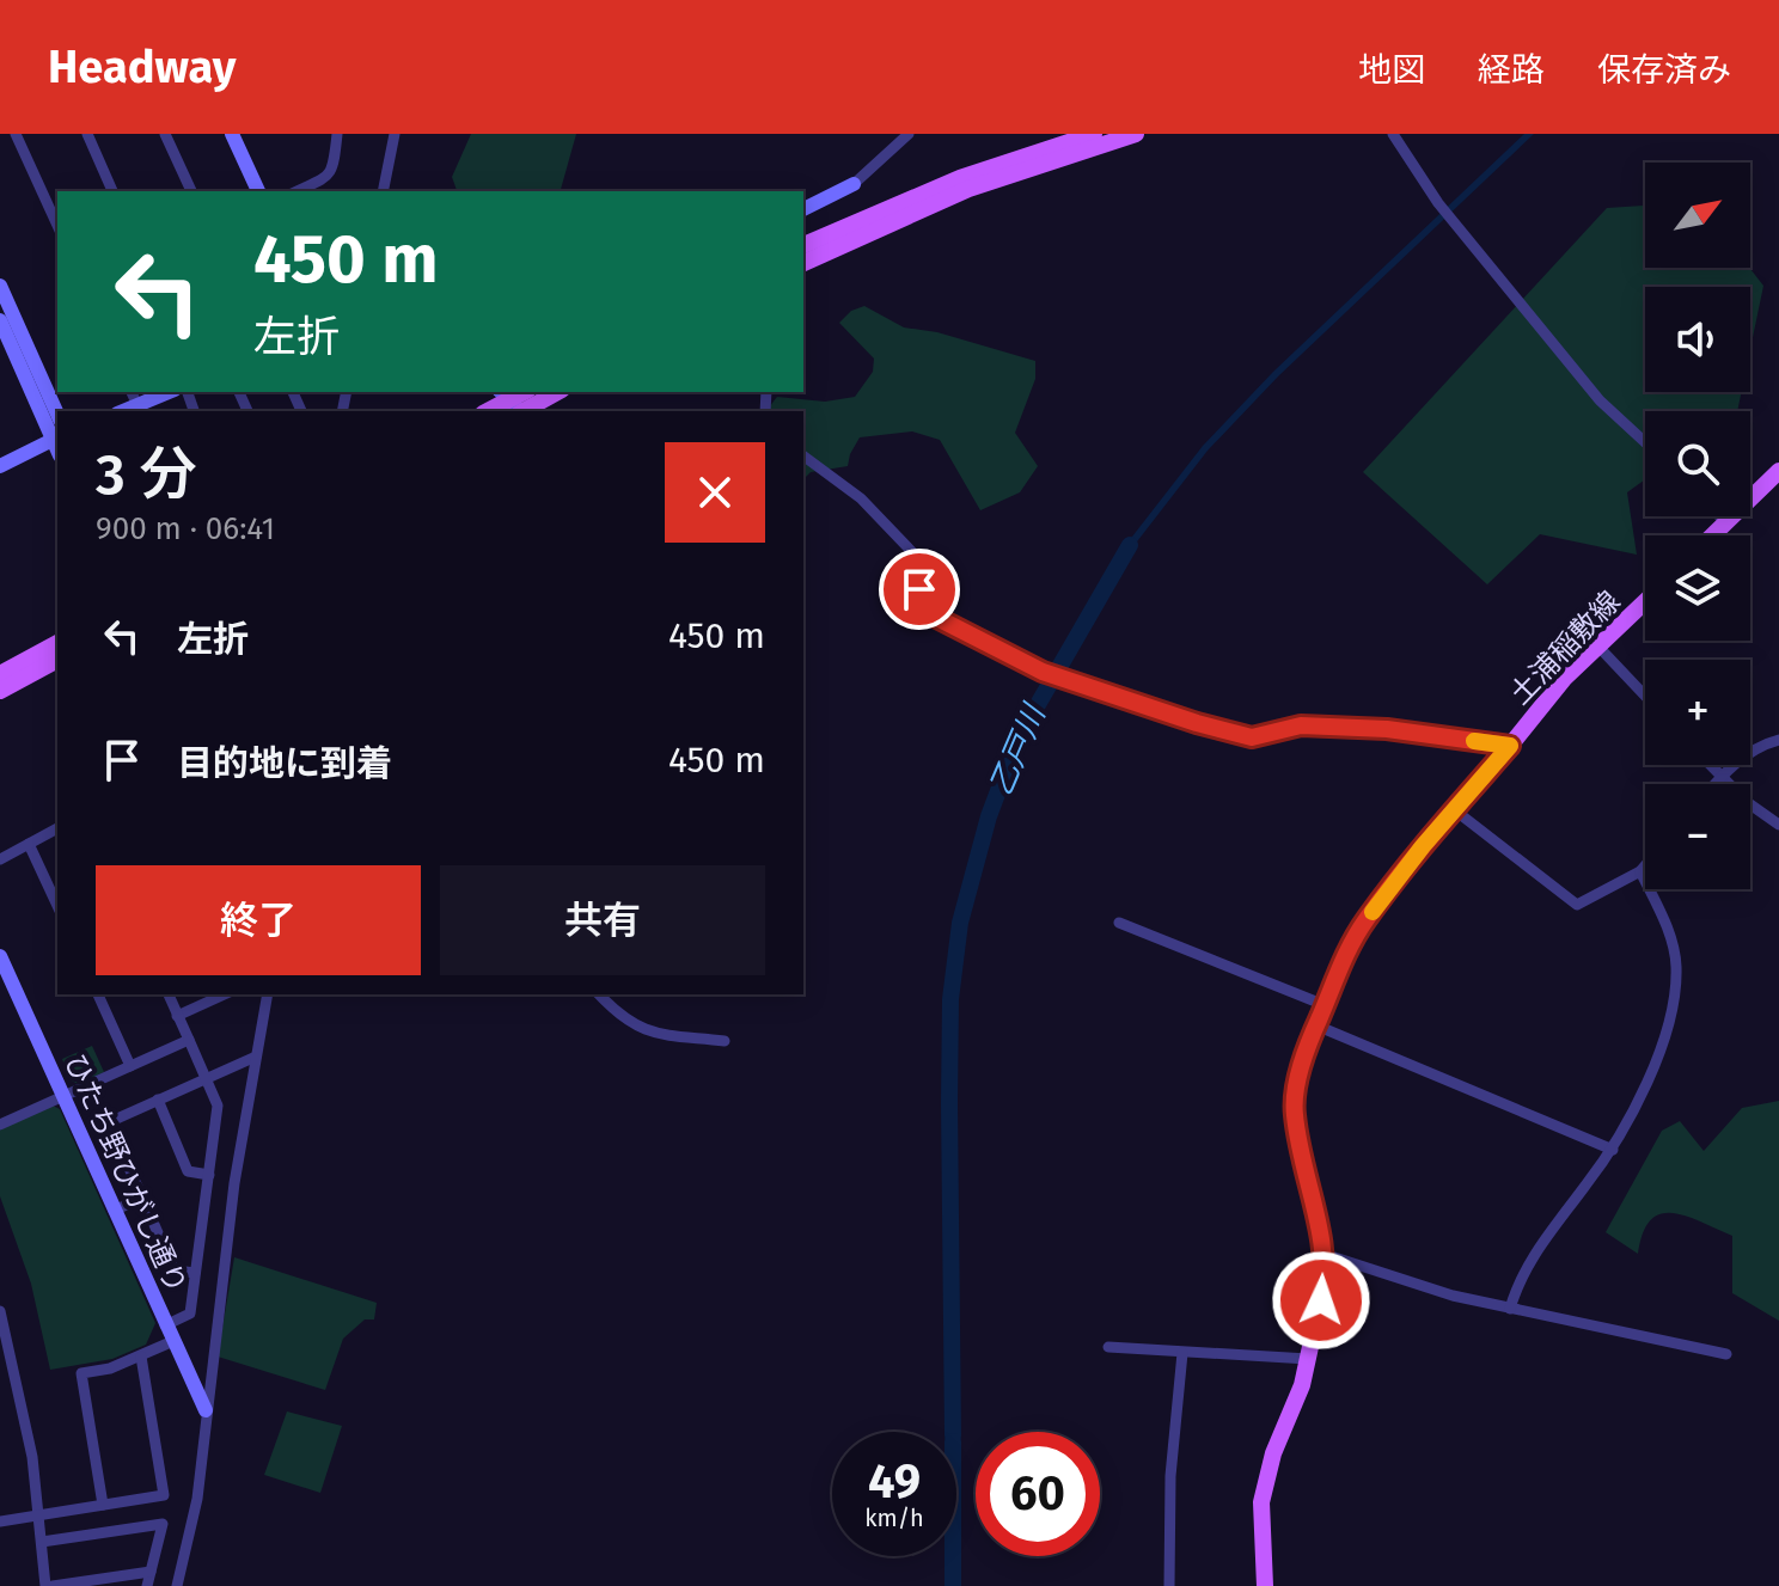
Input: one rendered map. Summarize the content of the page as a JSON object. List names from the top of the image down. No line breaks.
{"streets":{"main road":["土浦稲敷線"],"street":["ひたち野ひがし通り"]},"water":["乙戸川"],"north":"top right","page":{"header":"Headway","nav":["地図","経路","保存済み"],"map_buttons":["+","−"],"turn":["450 m","左折"],"heading":["3 分","900 m · 06:41"],"list":[{"name":"左折","value":"450 m"},{"name":"目的地に到着","value":"450 m"}],"buttons":["終了","共有"],"speed":"49 km/h","limit":"60"}}
